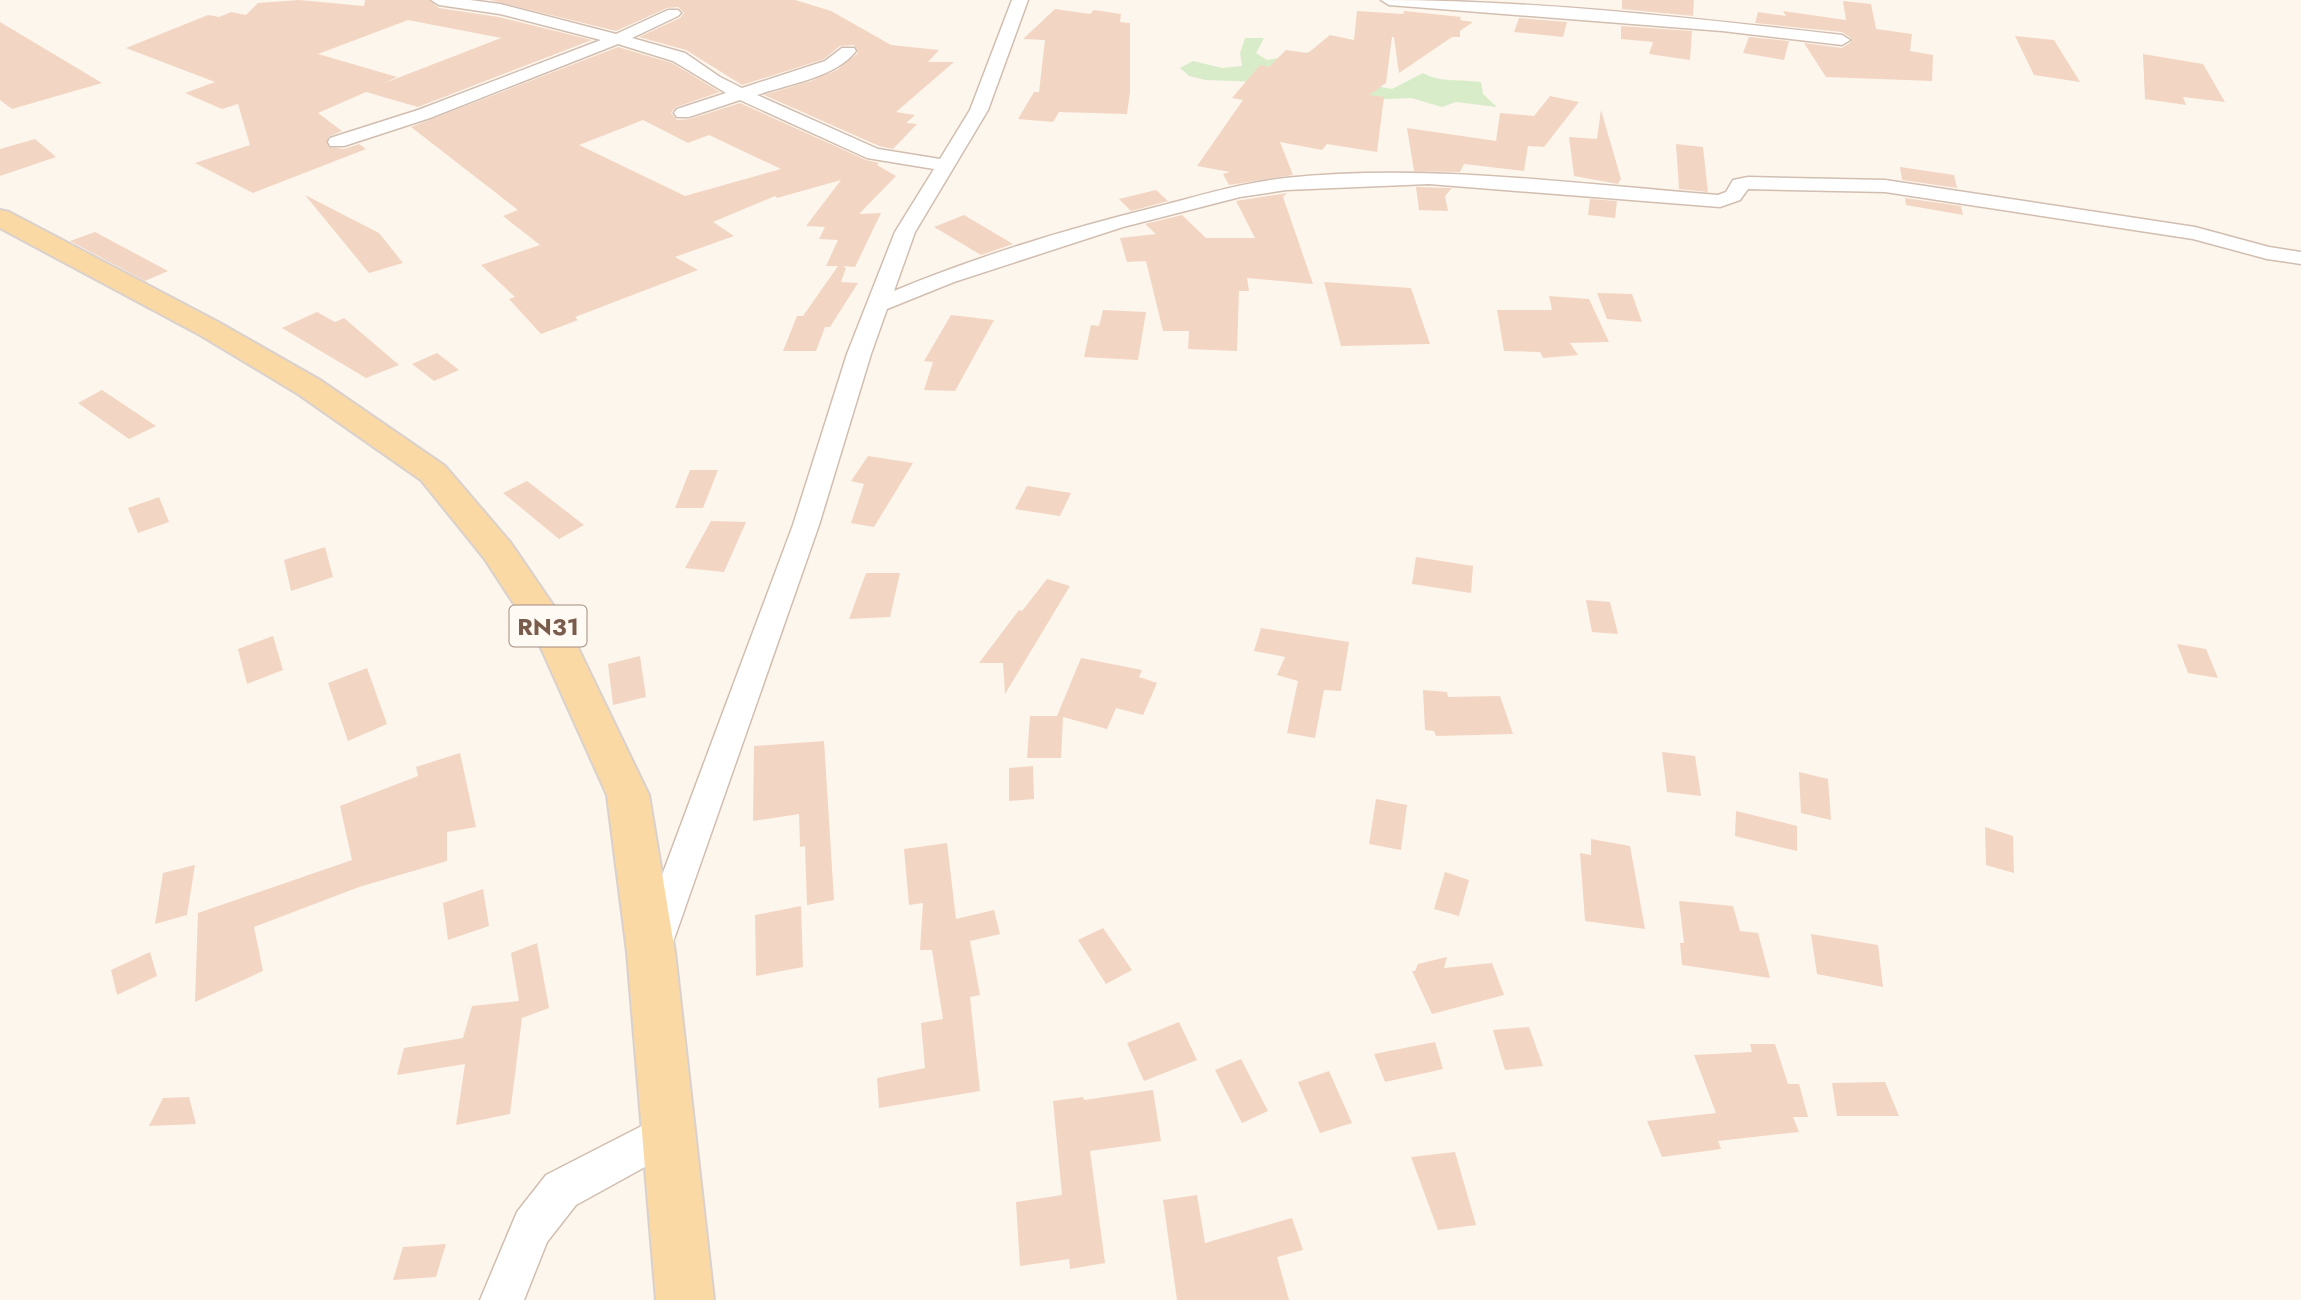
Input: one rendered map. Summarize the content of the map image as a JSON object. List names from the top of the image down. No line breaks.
{"streets":{"main road":["RN31"]}}
